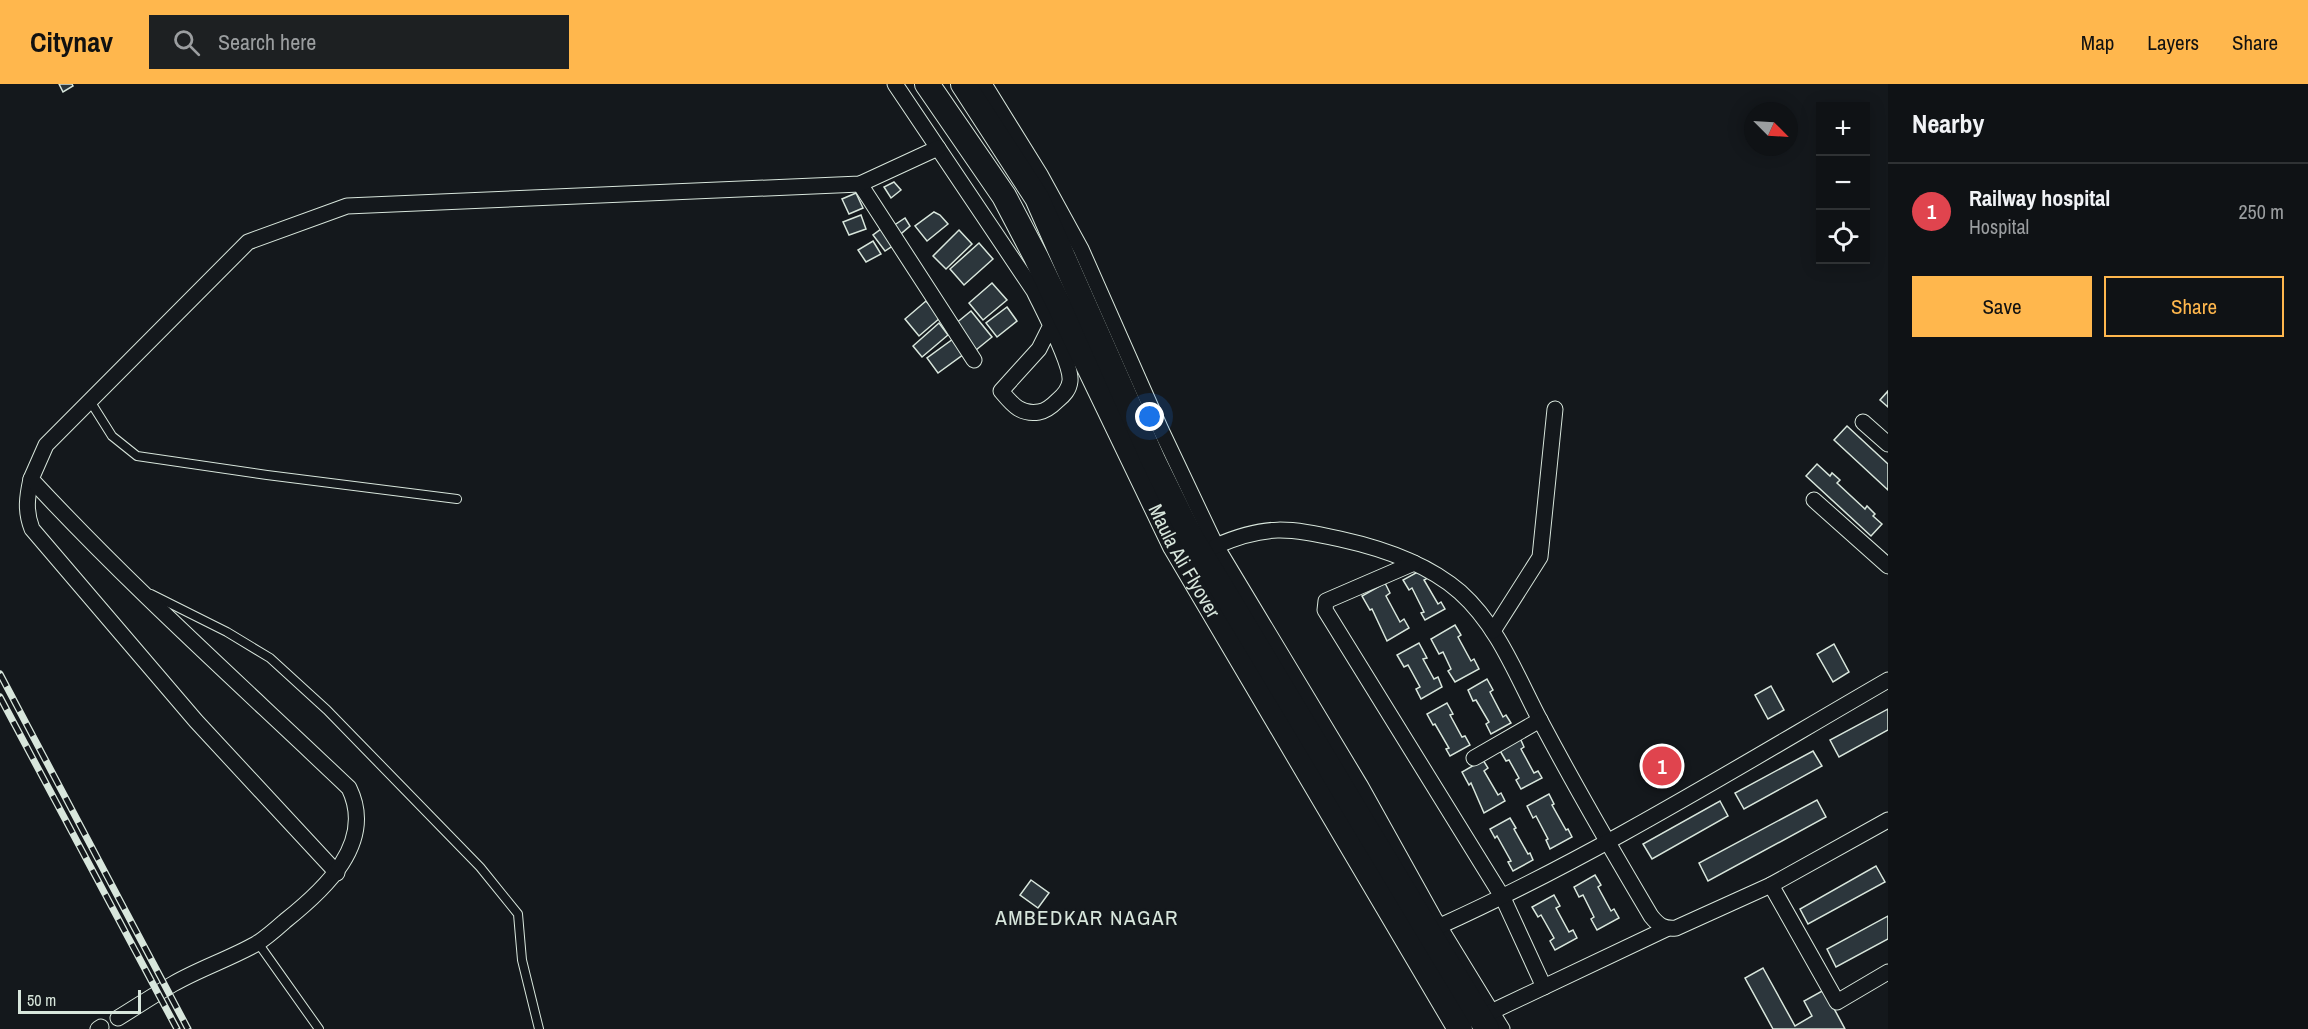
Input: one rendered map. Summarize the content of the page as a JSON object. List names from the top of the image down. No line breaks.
{"streets":{"main road":["Maula Ali Flyover"]},"districts":["AMBEDKAR NAGAR"],"scale_bar":"50 m","north":"bottom right","page":{"header":"Citynav","search":"Search here","nav":["Map","Layers","Share"],"heading":"Nearby","map_buttons":["+","−"],"list":[{"mark":"1","name":"Railway hospital","note":"Hospital","value":"250 m"}],"buttons":["Save","Share"],"pins":"1","scale":"50 m"}}
